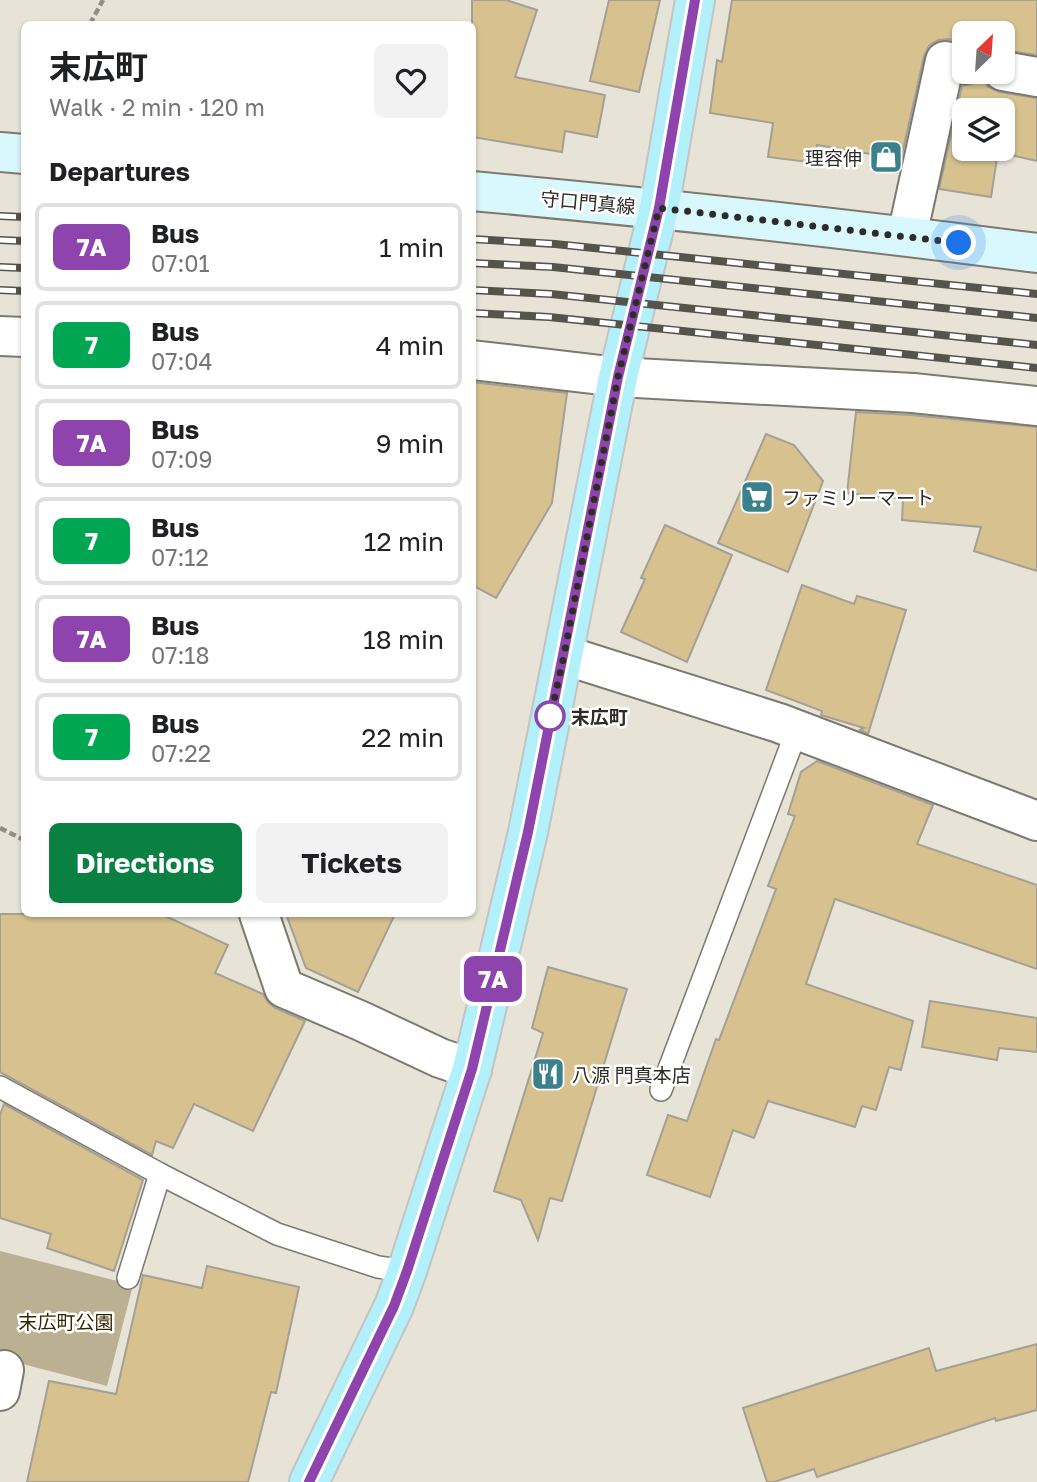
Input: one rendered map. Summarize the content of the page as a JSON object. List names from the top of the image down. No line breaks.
{"streets":{"main road":["守口門真線"]},"parks":["末広町公園"],"places":{"shop":["理容伸"],"supermarket":["ファミリーマート"],"other":["末広町"],"restaurant":["八源 門真本店"]},"lines":["bus line 7A"],"north":"top right","page":{"on_map":"7A","heading":[["末広町","Walk · 2 min · 120 m"],"Departures"],"list":[{"mark":"7A","name":"Bus","note":"07:01","value":"1 min"},{"mark":"7","name":"Bus","note":"07:04","value":"4 min"},{"mark":"7A","name":"Bus","note":"07:09","value":"9 min"},{"mark":"7","name":"Bus","note":"07:12","value":"12 min"},{"mark":"7A","name":"Bus","note":"07:18","value":"18 min"},{"mark":"7","name":"Bus","note":"07:22","value":"22 min"}],"buttons":["Directions","Tickets"]}}
